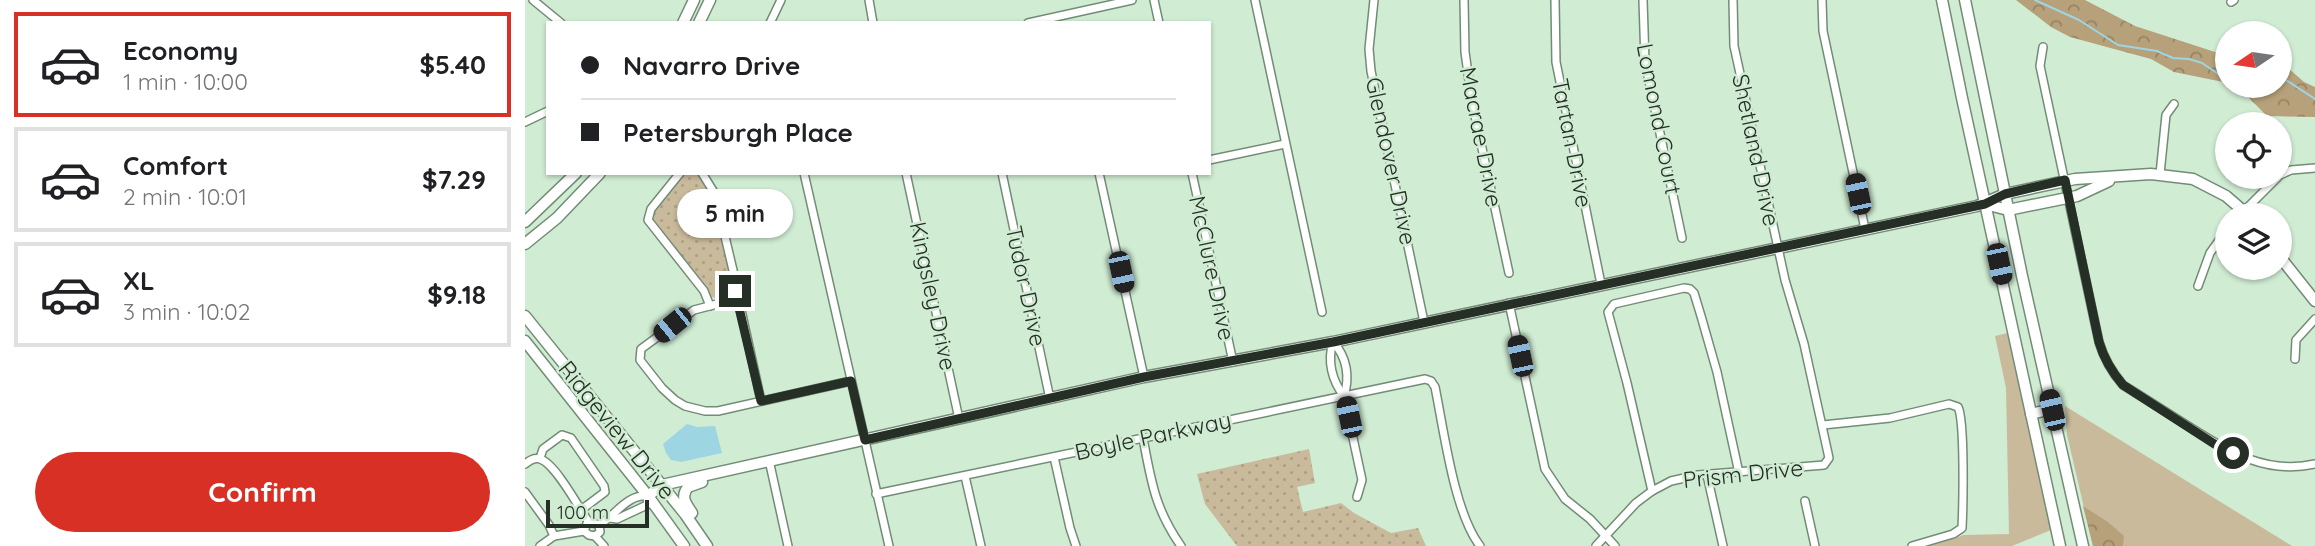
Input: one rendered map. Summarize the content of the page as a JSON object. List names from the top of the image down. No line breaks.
{"streets":{"street":["Lomond Court","Macrae Drive","Tartan Drive","Shetland Drive","Glendover Drive","McClure Drive","Tudor Drive","Kingsley Drive","Ridgeview Drive","Boyle Parkway","Prism Drive"]},"crossings":[["Shetland Drive","Prism Drive"]],"scale_bar":"100 m","north":"left","page":{"list":[{"name":"Economy","note":"1 min · 10:00","value":"$5.40"},{"name":"Comfort","note":"2 min · 10:01","value":"$7.29"},{"name":"XL","note":"3 min · 10:02","value":"$9.18"}],"banner":["Navarro Drive","Petersburgh Place"],"bubble":"5 min","buttons":"Confirm","scale":"100 m"}}
